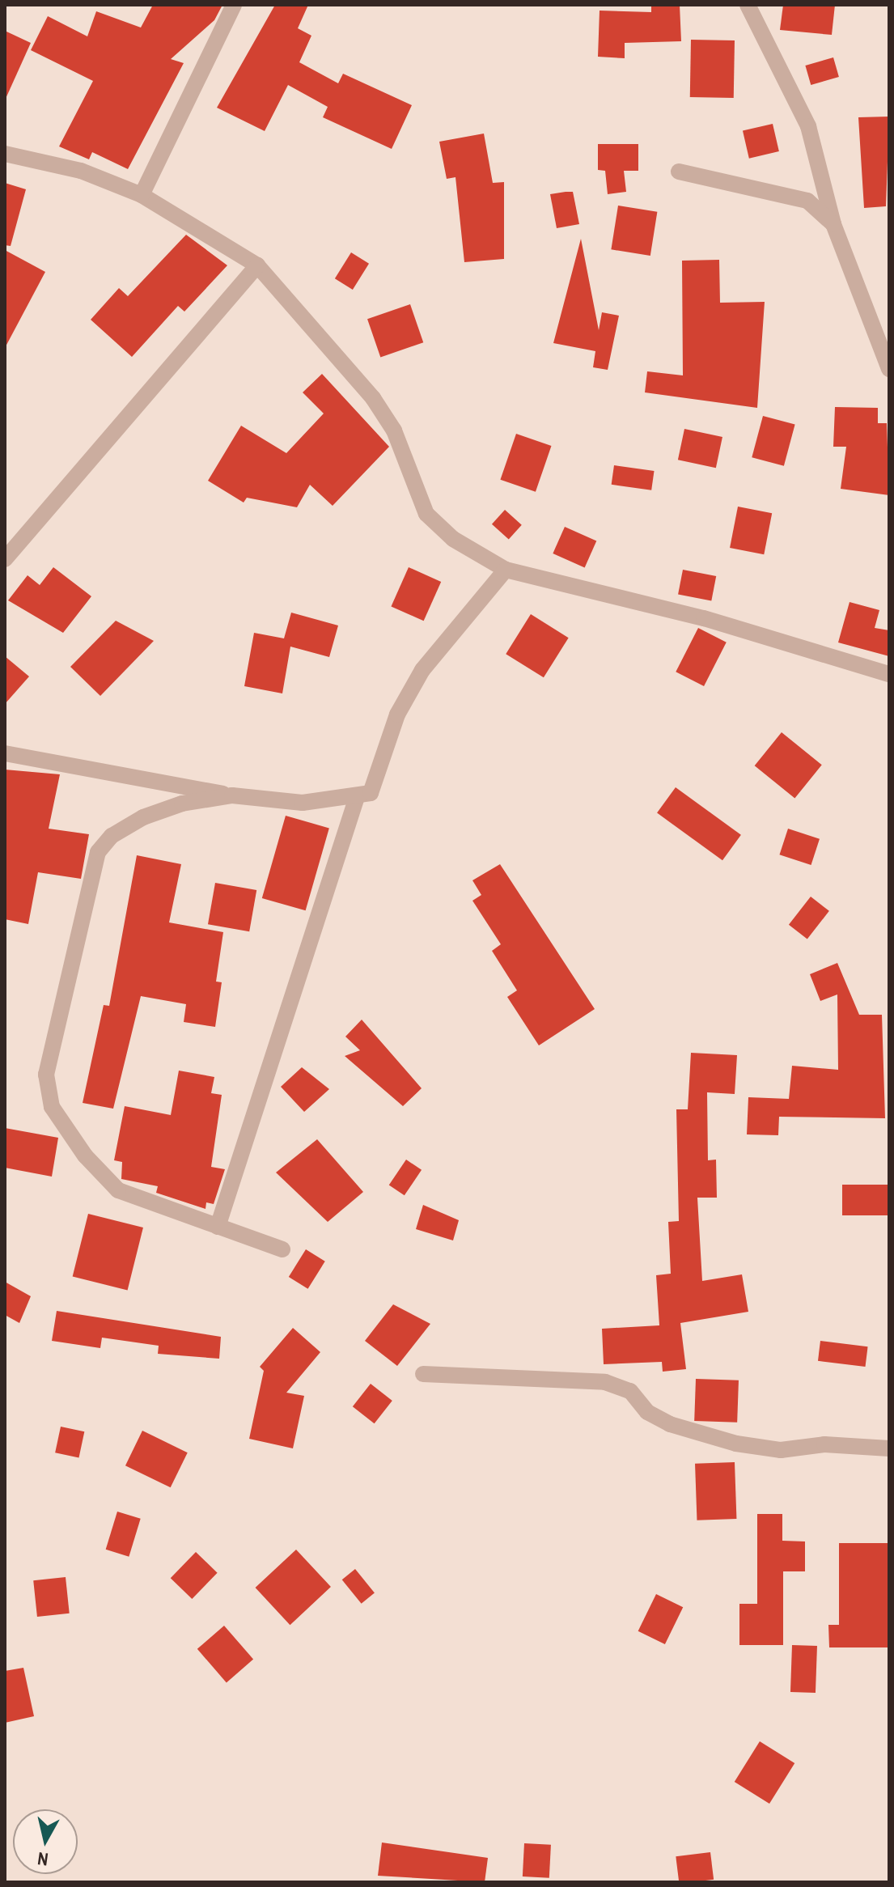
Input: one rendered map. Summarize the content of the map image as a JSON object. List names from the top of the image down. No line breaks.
{"north":"bottom"}
